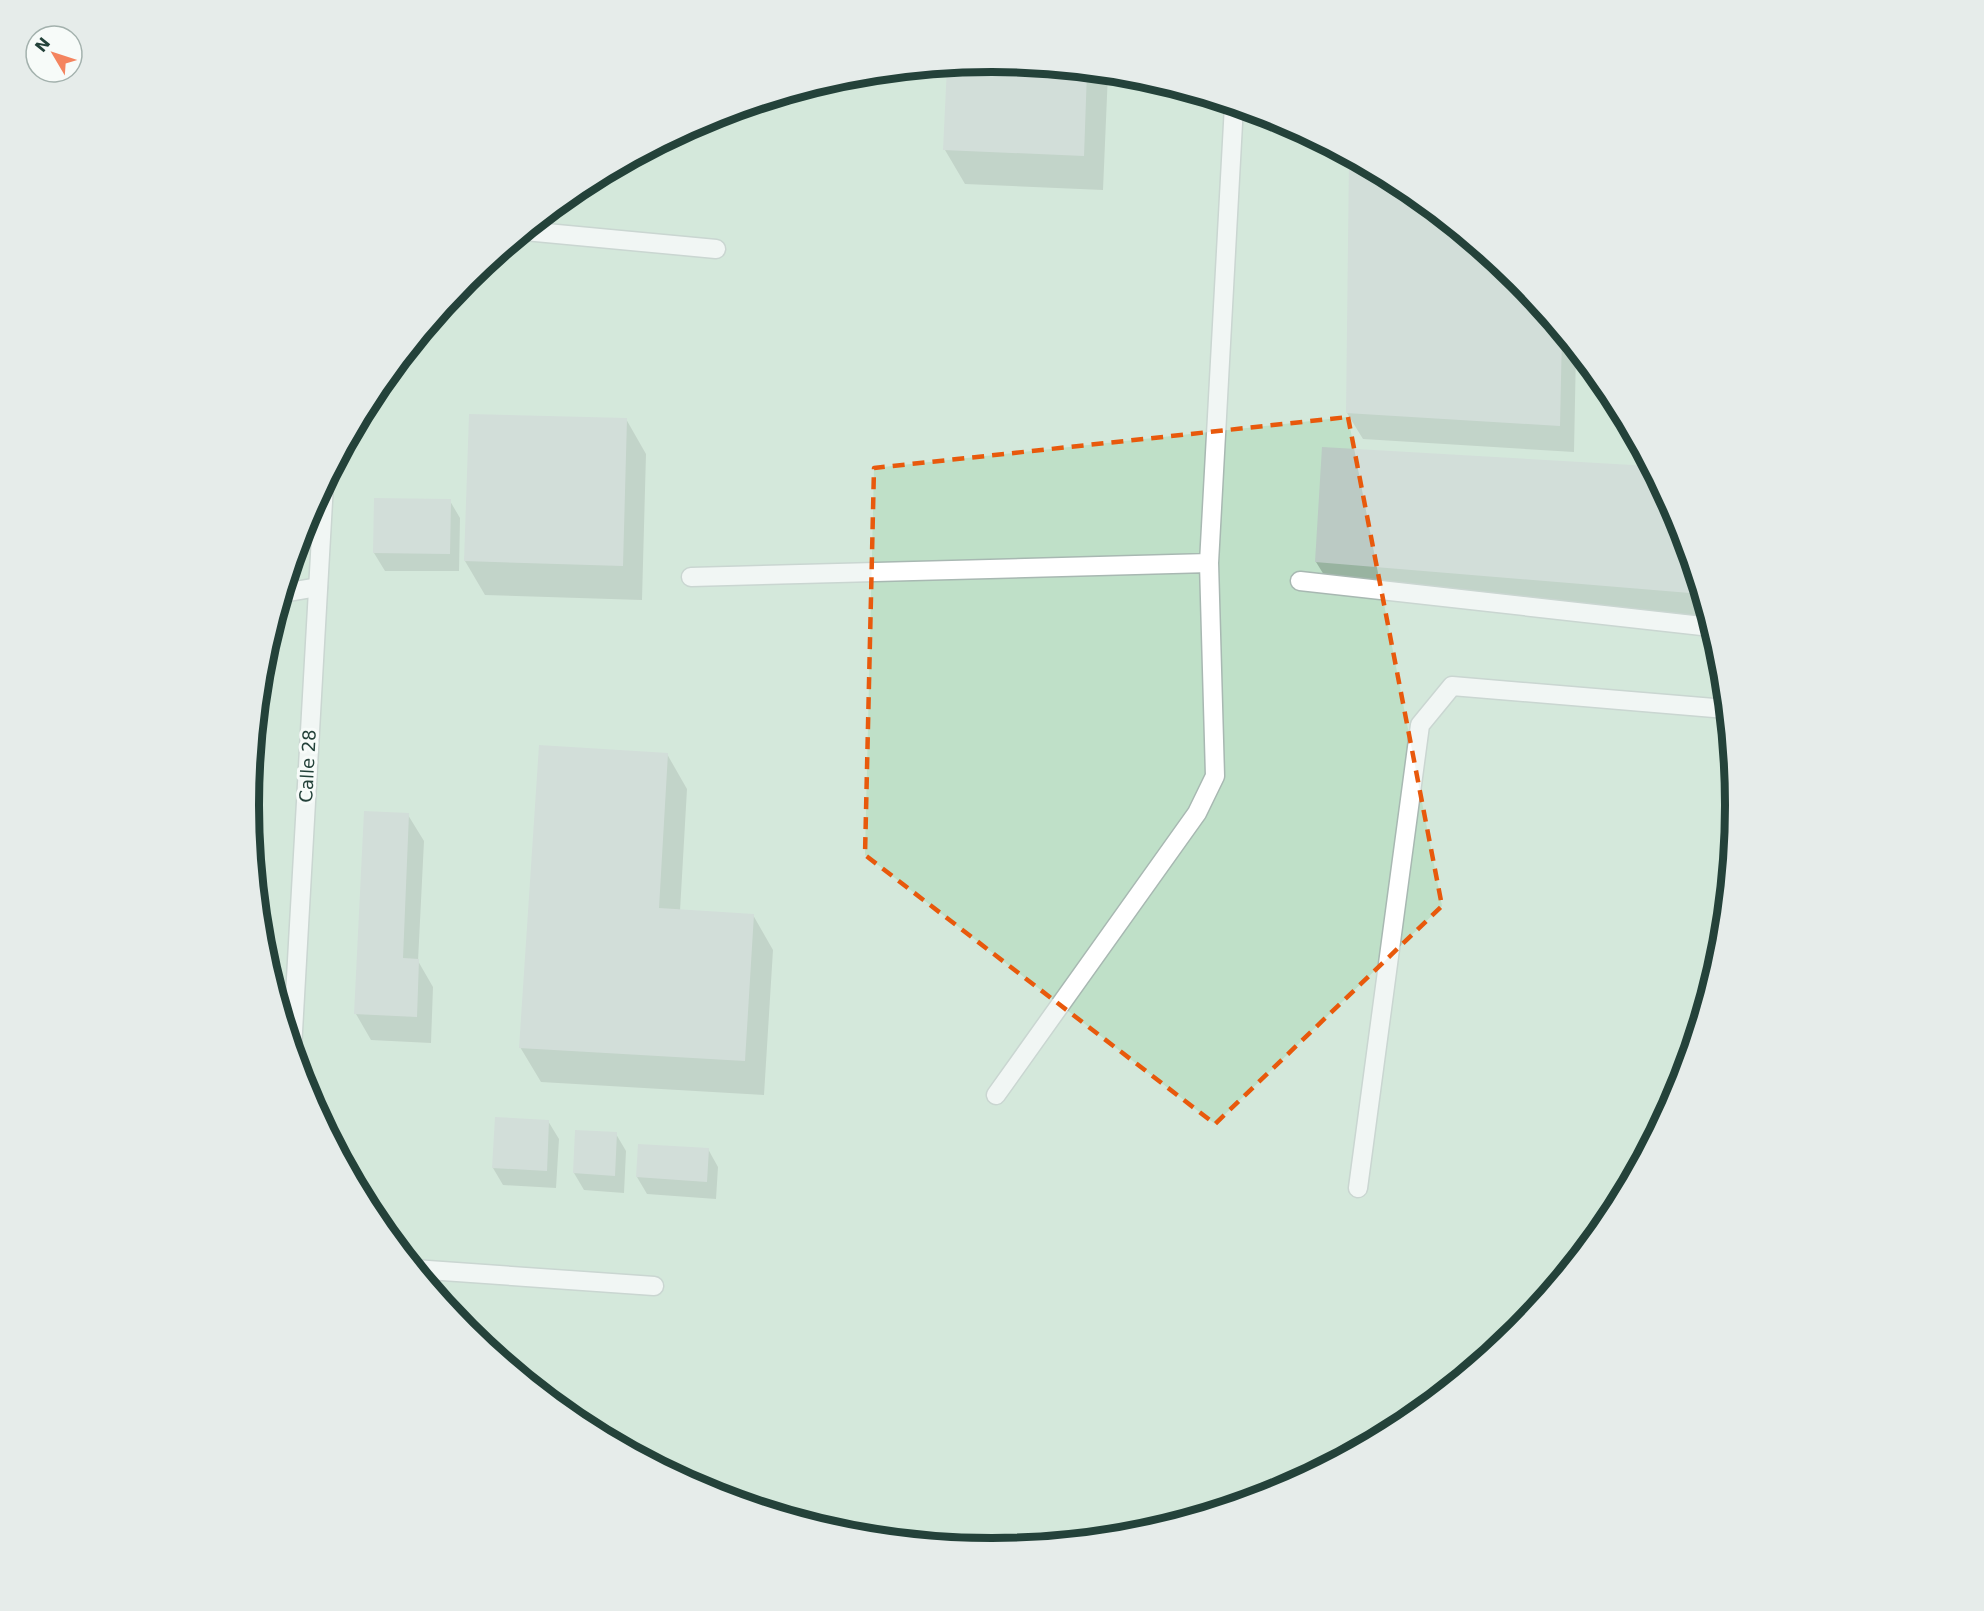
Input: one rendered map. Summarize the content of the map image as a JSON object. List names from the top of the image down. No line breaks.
{"streets":{"street":["Calle 28"]},"north":"top left"}
